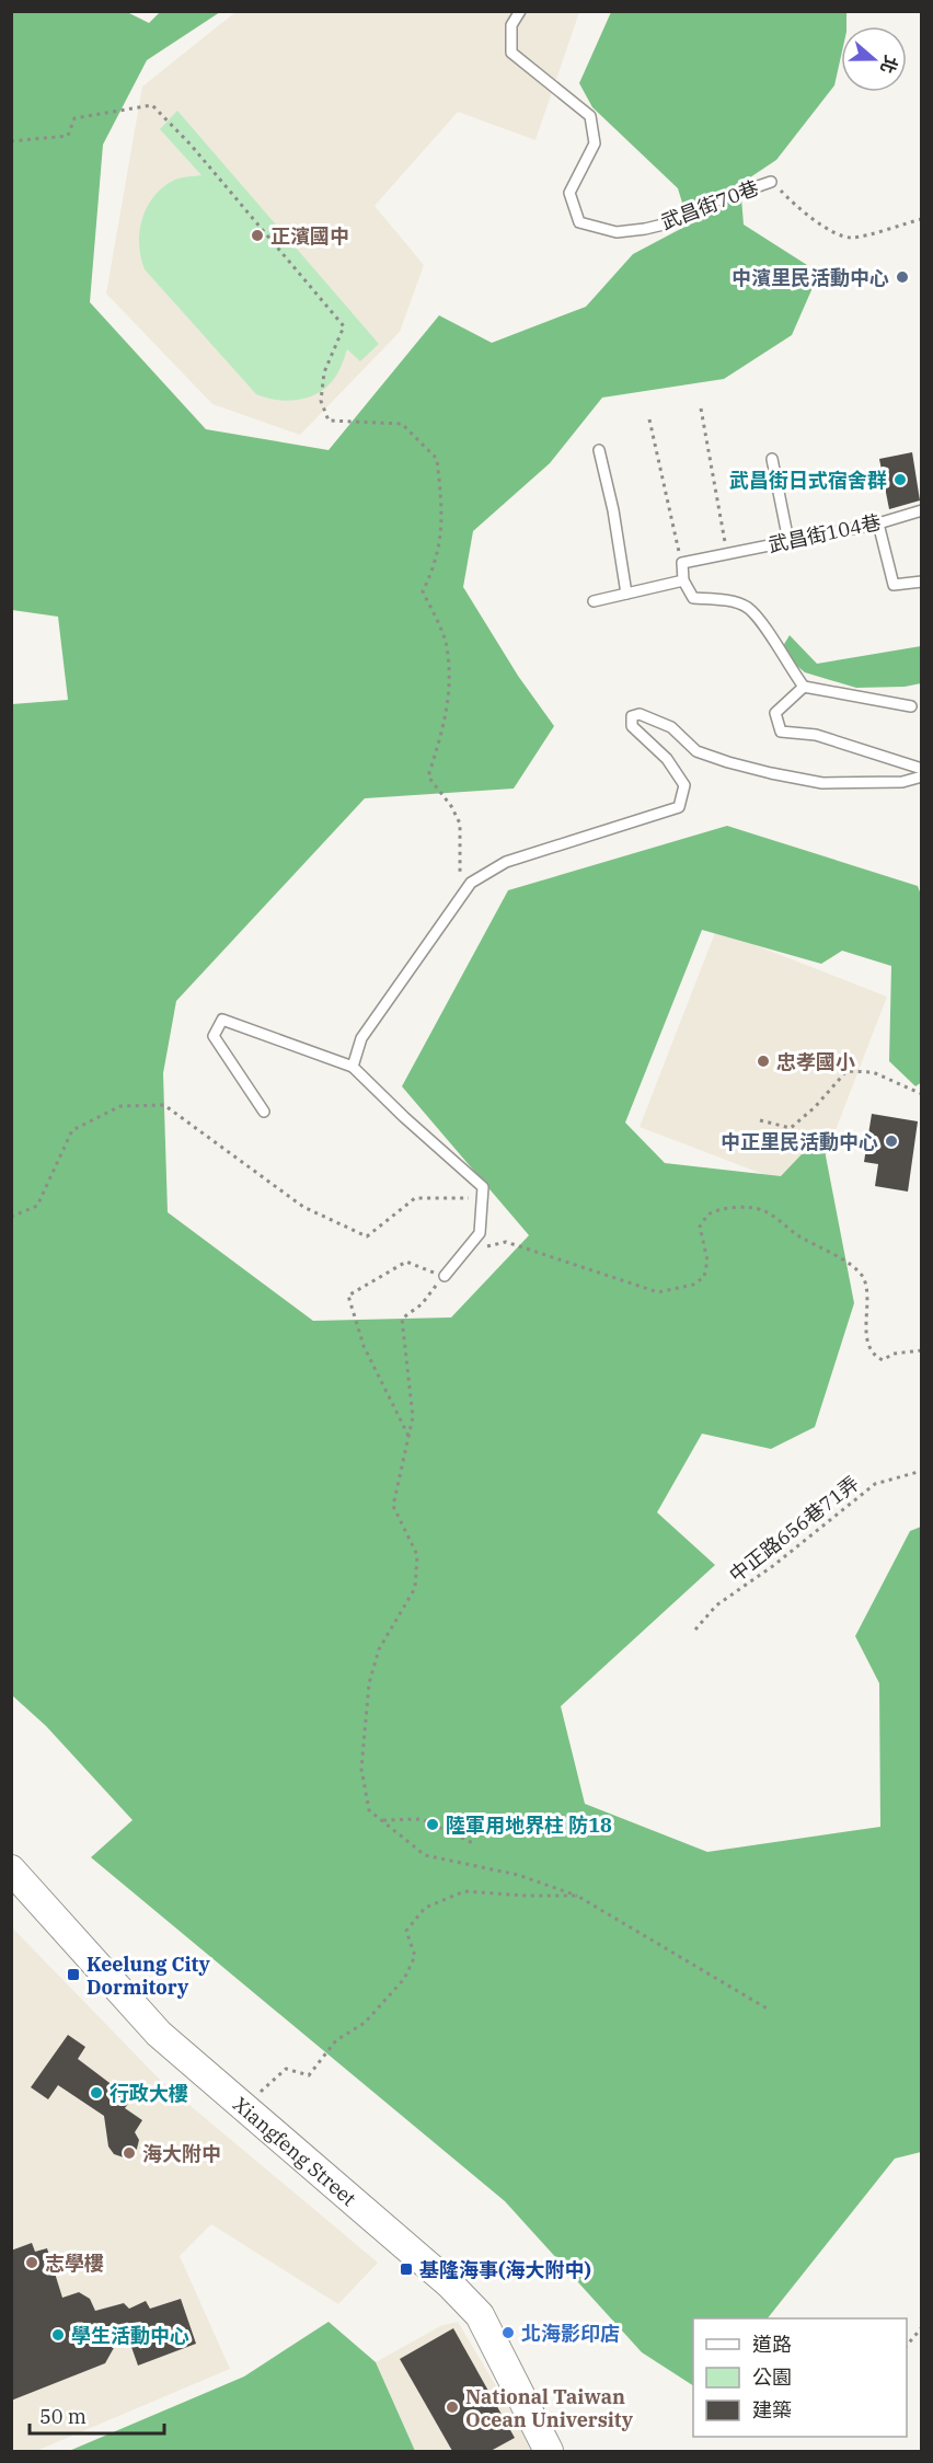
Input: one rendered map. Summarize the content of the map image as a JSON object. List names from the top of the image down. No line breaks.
{"streets":{"street":["Xiangfeng Street"],"lane":["武昌街70巷","武昌街104巷"],"path":["中正路656巷71弄"]},"places":{"other":["正濱國中","中濱里民活動中心","武昌街日式宿舍群","忠孝國小","中正里民活動中心","陸軍用地界柱 防18","行政大樓","海大附中","志學樓","北海影印店","學生活動中心","National Taiwan Ocean University"],"transit":["Keelung City Dormitory","基隆海事(海大附中)"]},"legend":["道路","公園","建築"],"scale_bar":"50 m","north":"right"}
